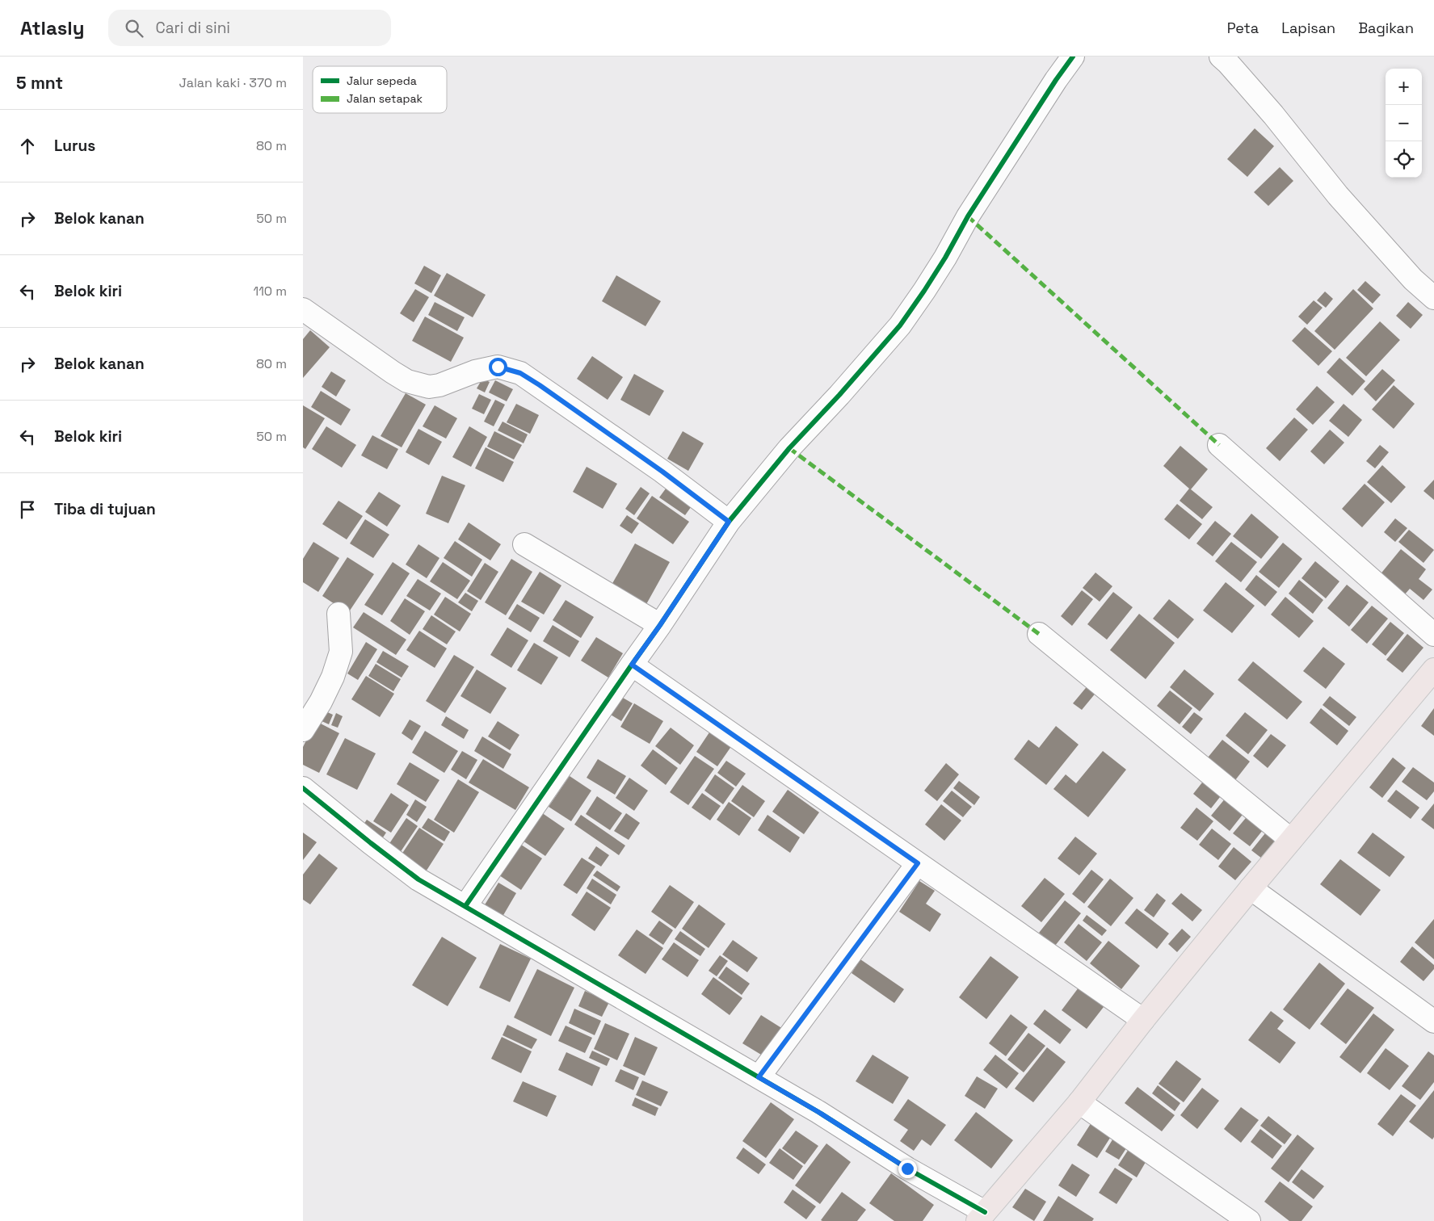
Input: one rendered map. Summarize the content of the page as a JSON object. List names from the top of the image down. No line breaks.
{"legend":["Jalur sepeda","Jalan setapak"],"page":{"header":"Atlasly","search":"Cari di sini","nav":["Peta","Lapisan","Bagikan"],"heading":["5 mnt","Jalan kaki · 370 m"],"map_buttons":["+","−"],"list":[["Lurus","80 m"],["Belok kanan","50 m"],["Belok kiri","110 m"],["Belok kanan","80 m"],["Belok kiri","50 m"],"Tiba di tujuan"]}}
